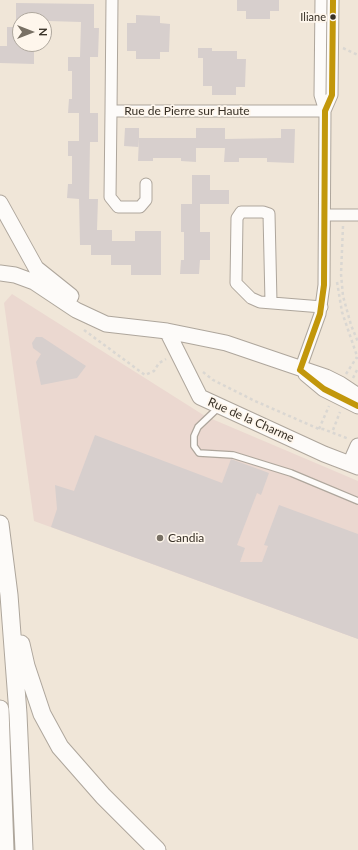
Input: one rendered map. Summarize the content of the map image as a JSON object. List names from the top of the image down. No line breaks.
{"streets":{"main road":["Rue de la Charme"],"street":["Rue de Pierre sur Haute"]},"places":["Iliane","Candia"],"north":"right"}
